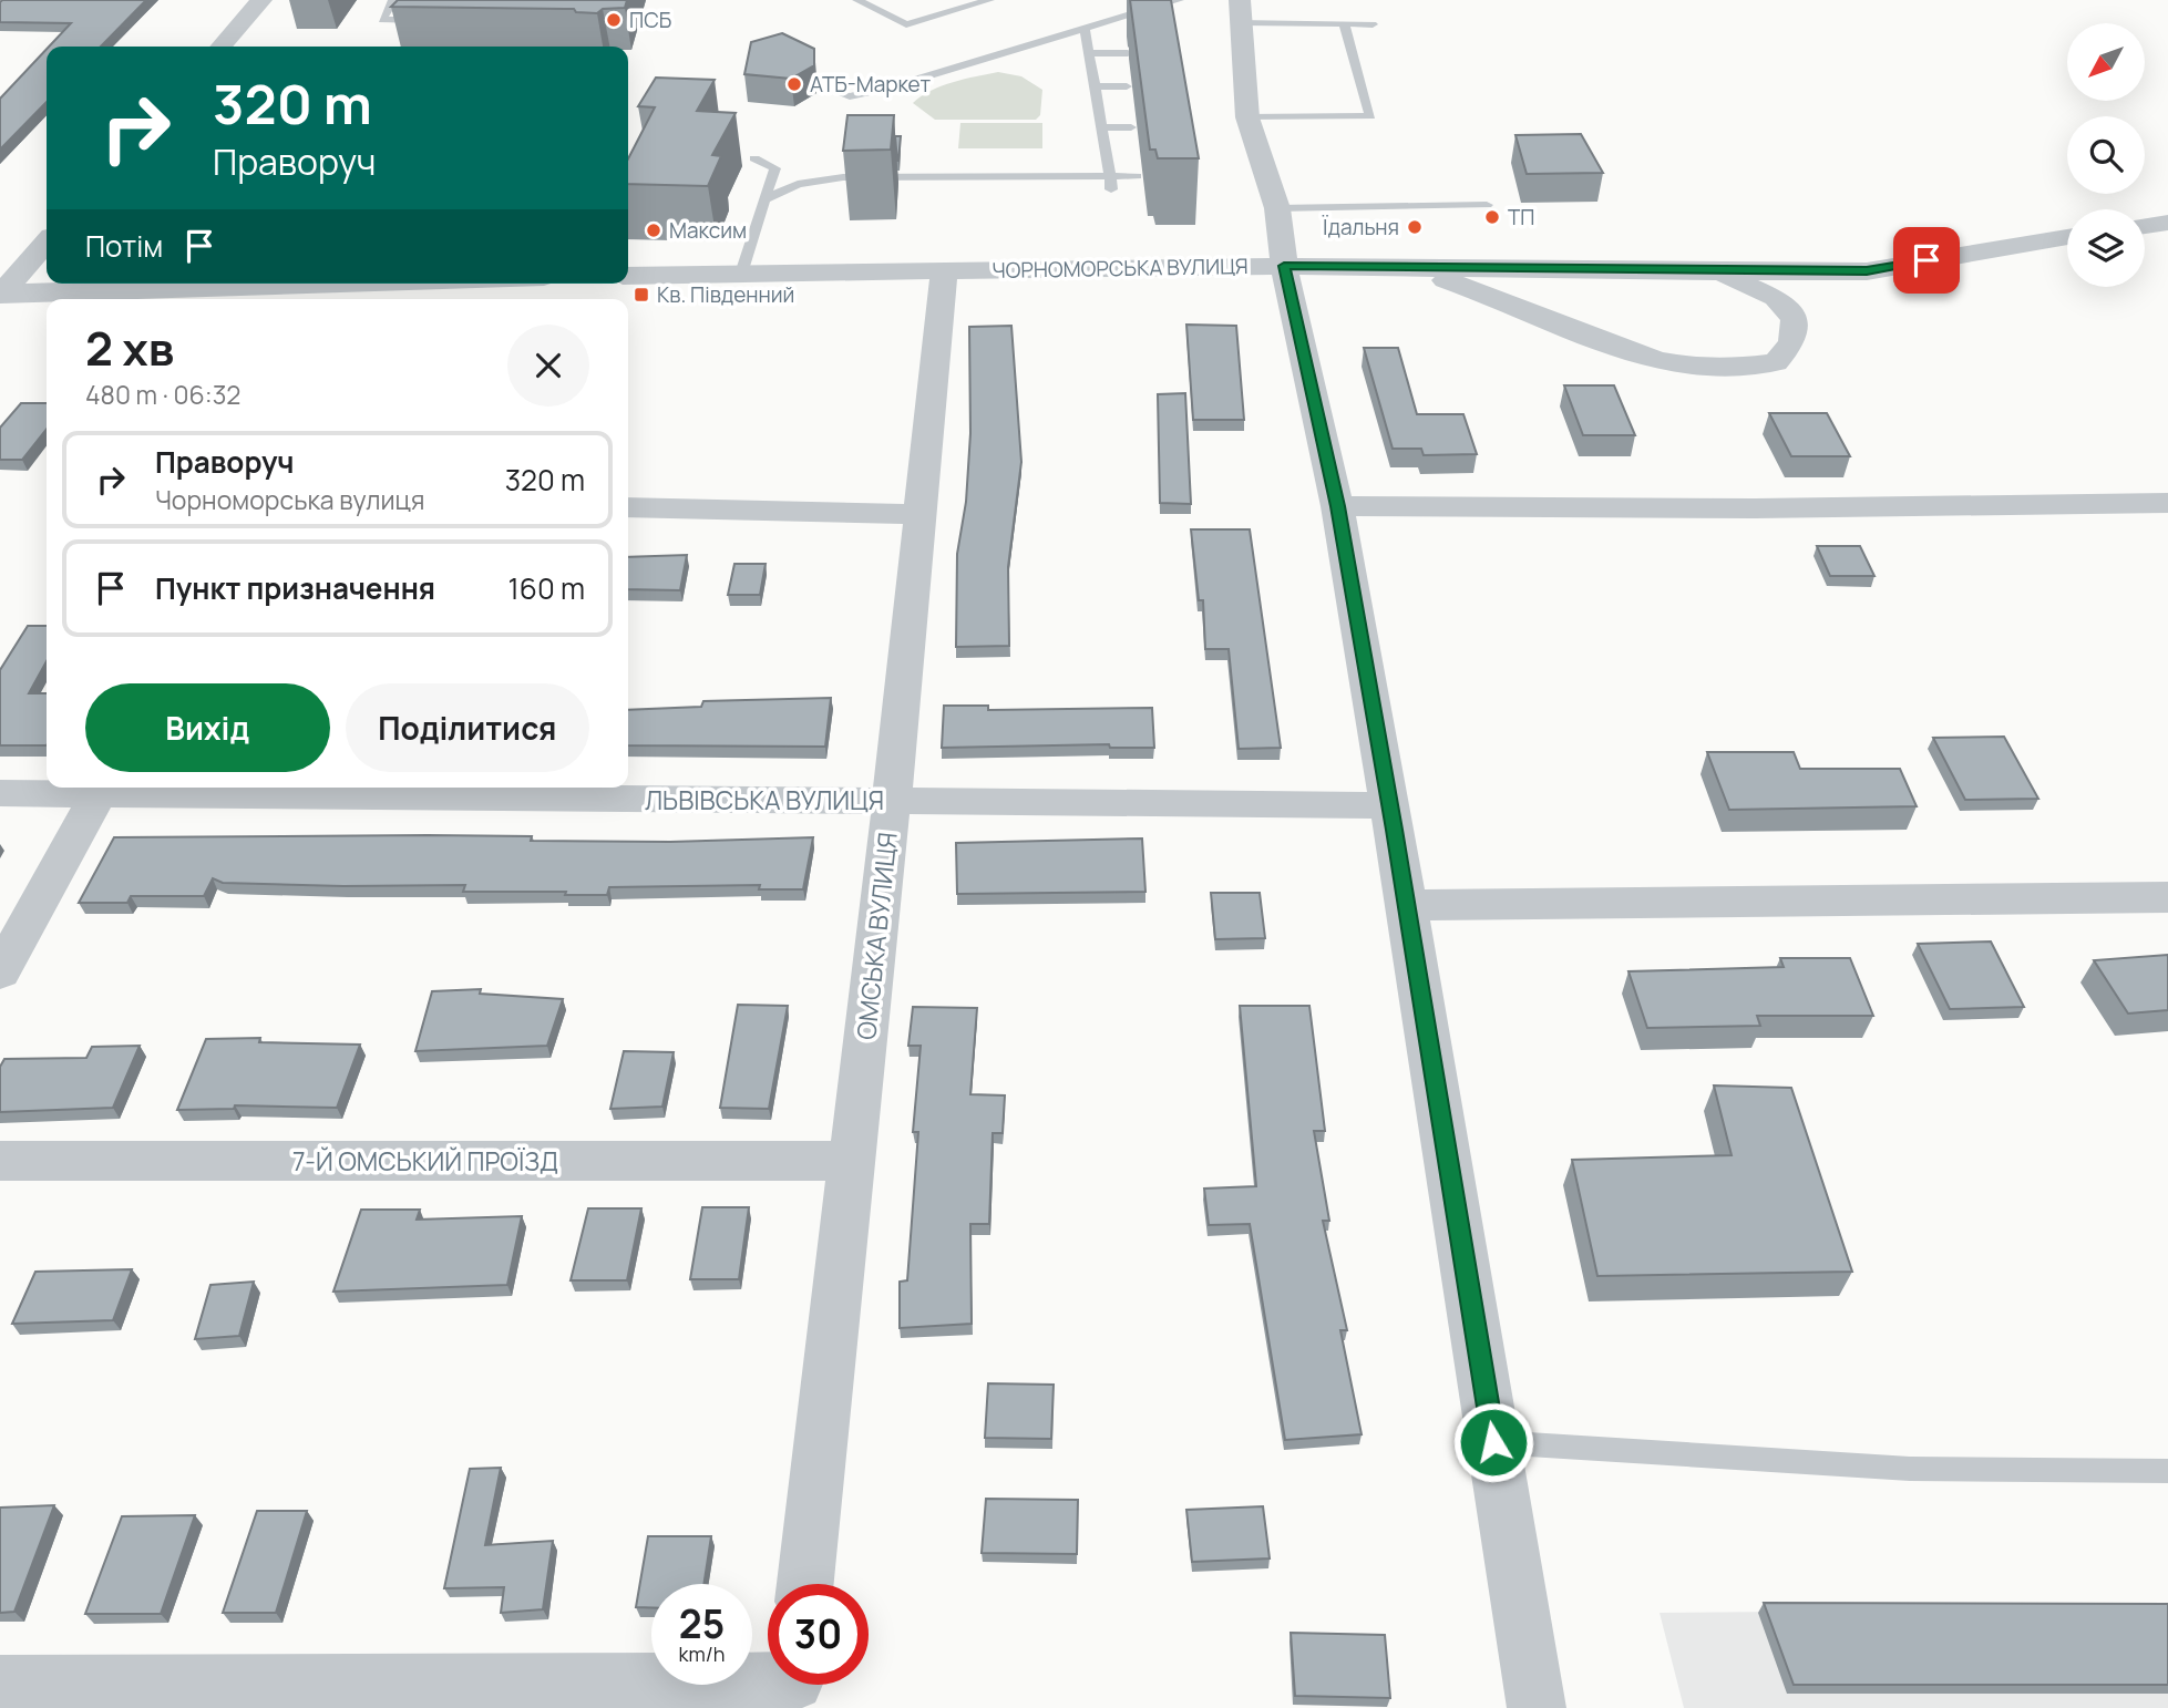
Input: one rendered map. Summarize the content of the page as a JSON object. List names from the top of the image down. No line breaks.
{"streets":{"street":["ЧОРНОМОРСЬКА ВУЛИЦЯ","ЛЬВІВСЬКА ВУЛИЦЯ","ОМСЬКА ВУЛИЦЯ","7-Й ОМСЬКИЙ ПРОЇЗД"]},"crossings":[["ЧОРНОМОРСЬКА ВУЛИЦЯ","ОМСЬКА ВУЛИЦЯ"],["ЛЬВІВСЬКА ВУЛИЦЯ","ОМСЬКА ВУЛИЦЯ"],["ОМСЬКА ВУЛИЦЯ","7-Й ОМСЬКИЙ ПРОЇЗД"]],"places":{"other":["ПСБ","АТБ-Маркет","ТП","Їдальня","Максим"],"transit":["Кв. Південний"]},"north":"bottom left","page":{"turn":["320 m","Праворуч"],"then":"Потім","heading":["2 хв","480 m · 06:32"],"list":[{"name":"Праворуч","note":"Чорноморська вулиця","value":"320 m"},{"name":"Пункт призначення","value":"160 m"}],"buttons":["Вихід","Поділитися"],"speed":"25 km/h","limit":"30"}}
